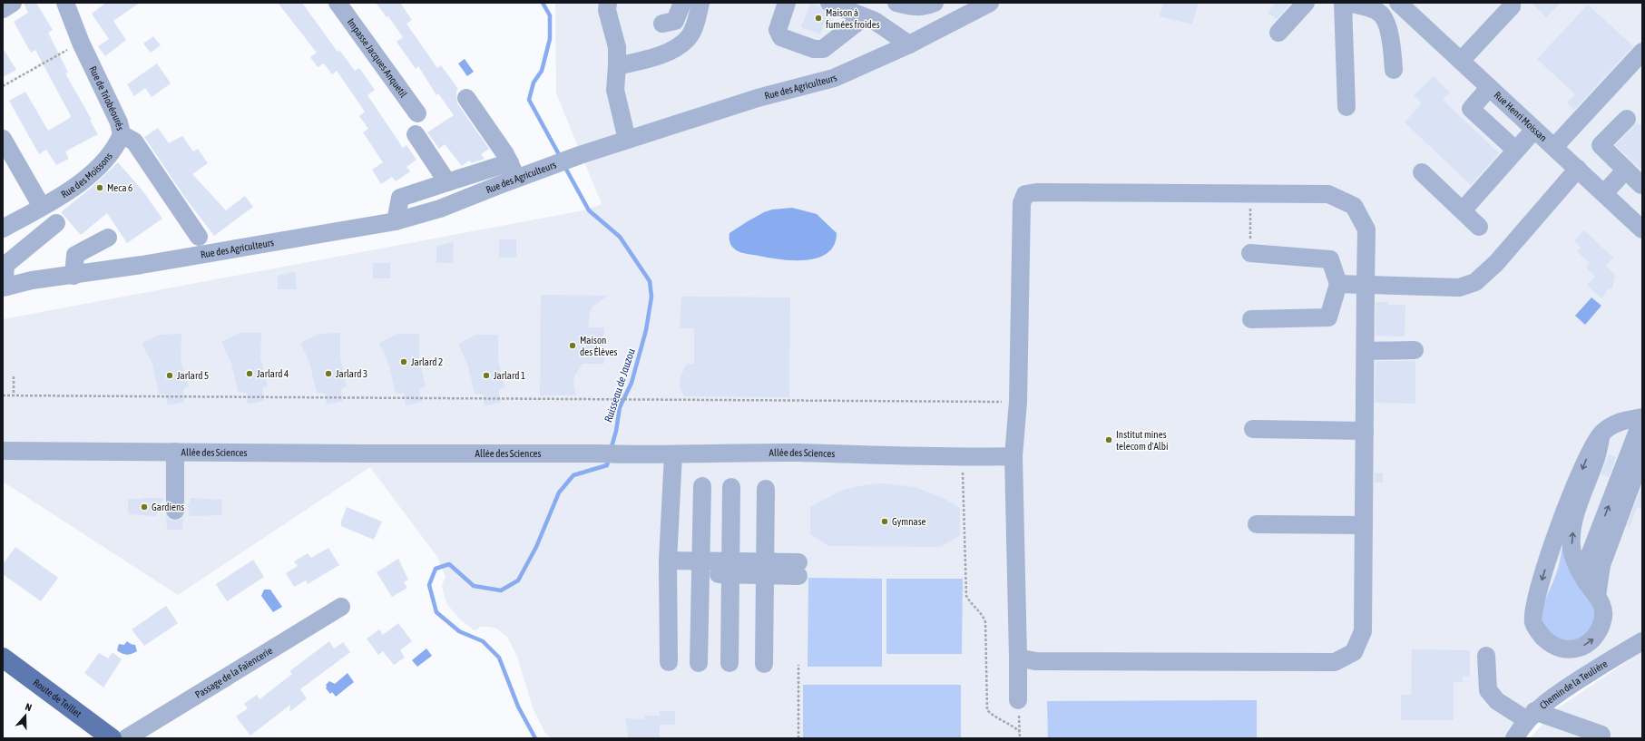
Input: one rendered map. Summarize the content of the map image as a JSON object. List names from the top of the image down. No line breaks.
{"streets":{"main road":["Route de Teillet"],"street":["Impasse Jacques Anquetil","Rue des Agriculteurs","Rue de Triobéourès","Rue Henri Moissan","Rue des Moissons","Allée des Sciences","Passage de la Faïencerie","Chemin de la Teulière"]},"crossings":[["Rue de Triobéourès","Rue des Moissons"]],"water":["Ruisseau de Jauzou"],"places":["Maison à fumées froides","Meca 6","Maison des Élèves","Jarlard 2","Jarlard 4","Jarlard 3","Jarlard 5","Jarlard 1","Institut mines telecom d'Albi","Gardiens","Gymnase"],"north":"top"}
